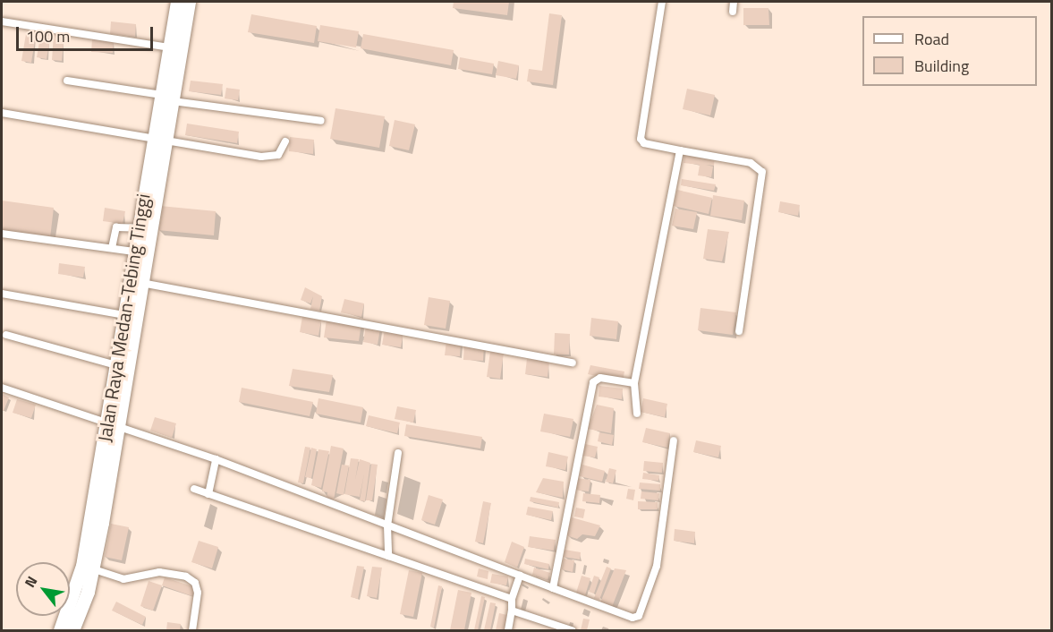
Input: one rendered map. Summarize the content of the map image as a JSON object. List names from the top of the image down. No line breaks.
{"streets":{"highway":["Jalan Raya Medan-Tebing Tinggi"]},"legend":["Road","Building"],"scale_bar":"100 m","north":"top left"}
